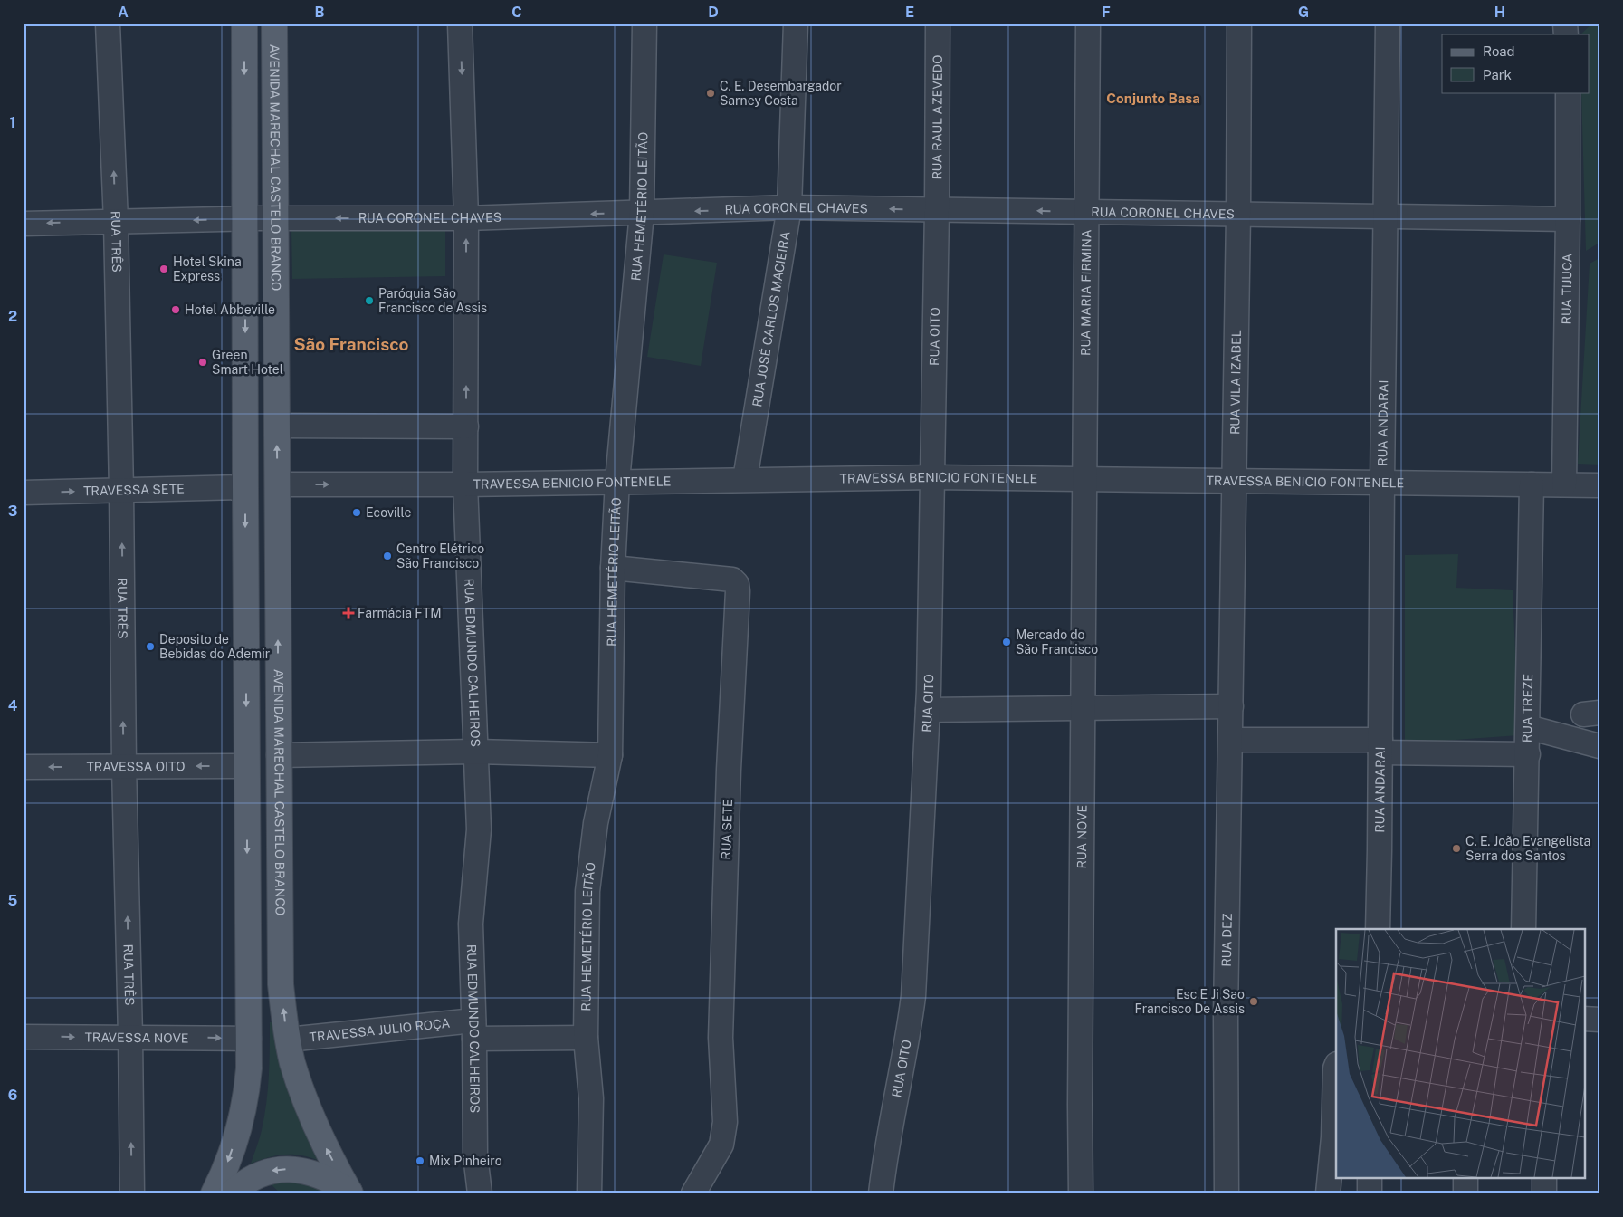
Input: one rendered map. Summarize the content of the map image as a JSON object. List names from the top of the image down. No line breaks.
{"streets":{"main road":["AVENIDA MARECHAL CASTELO BRANCO"],"street":["RUA RAUL AZEVEDO","RUA HEMETÉRIO LEITÃO","RUA CORONEL CHAVES","RUA TRÊS","RUA TIJUCA","RUA MARIA FIRMINA","RUA JOSÉ CARLOS MACIEIRA","RUA OITO","RUA VILA IZABEL","RUA ANDARAI","TRAVESSA BENICIO FONTENELE","TRAVESSA SETE","RUA EDMUNDO CALHEIROS","RUA TREZE","TRAVESSA OITO","RUA SETE","RUA NOVE","RUA DEZ","TRAVESSA JULIO ROÇA","TRAVESSA NOVE"]},"crossings":[["RUA RAUL AZEVEDO","RUA CORONEL CHAVES"],["RUA RAUL AZEVEDO","RUA OITO"],["AVENIDA MARECHAL CASTELO BRANCO","RUA CORONEL CHAVES"],["AVENIDA MARECHAL CASTELO BRANCO","TRAVESSA BENICIO FONTENELE"],["AVENIDA MARECHAL CASTELO BRANCO","TRAVESSA JULIO ROÇA"],["RUA HEMETÉRIO LEITÃO","RUA CORONEL CHAVES"],["RUA HEMETÉRIO LEITÃO","TRAVESSA BENICIO FONTENELE"],["RUA HEMETÉRIO LEITÃO","RUA SETE"],["RUA CORONEL CHAVES","RUA TRÊS"],["RUA CORONEL CHAVES","RUA TIJUCA"],["RUA CORONEL CHAVES","RUA MARIA FIRMINA"],["RUA CORONEL CHAVES","RUA JOSÉ CARLOS MACIEIRA"],["RUA CORONEL CHAVES","RUA OITO"],["RUA CORONEL CHAVES","RUA VILA IZABEL"],["RUA CORONEL CHAVES","RUA ANDARAI"],["RUA CORONEL CHAVES","RUA EDMUNDO CALHEIROS"],["RUA TRÊS","TRAVESSA SETE"],["RUA TRÊS","TRAVESSA OITO"],["RUA TRÊS","TRAVESSA NOVE"],["RUA TIJUCA","TRAVESSA BENICIO FONTENELE"],["RUA MARIA FIRMINA","TRAVESSA BENICIO FONTENELE"],["RUA MARIA FIRMINA","RUA NOVE"],["RUA JOSÉ CARLOS MACIEIRA","TRAVESSA BENICIO FONTENELE"],["RUA OITO","TRAVESSA BENICIO FONTENELE"],["RUA VILA IZABEL","TRAVESSA BENICIO FONTENELE"],["RUA VILA IZABEL","RUA DEZ"],["RUA ANDARAI","TRAVESSA BENICIO FONTENELE"],["TRAVESSA BENICIO FONTENELE","RUA EDMUNDO CALHEIROS"],["TRAVESSA BENICIO FONTENELE","RUA TREZE"],["TRAVESSA BENICIO FONTENELE","RUA NOVE"],["RUA EDMUNDO CALHEIROS","TRAVESSA JULIO ROÇA"]],"one_way":["RUA CORONEL CHAVES","RUA TRÊS","TRAVESSA SETE","TRAVESSA OITO","TRAVESSA NOVE"],"districts":["Conjunto Basa","São Francisco"],"places":{"other":["C. E. Desembargador Sarney Costa","Hotel Skina Express","Paróquia São Francisco de Assis","Hotel Abbeville","Green Smart Hotel","Ecoville","Centro Elétrico São Francisco","Mercado do São Francisco","Deposito de Bebidas do Ademir","C. E. João Evangelista Serra dos Santos","Esc E Ji Sao Francisco De Assis","Mix Pinheiro"],"health":["Farmácia FTM"]},"legend":["Road","Park"],"grid":{"columns":["A","B","C","D","E","F","G","H"],"rows":["1","2","3","4","5","6"]}}
